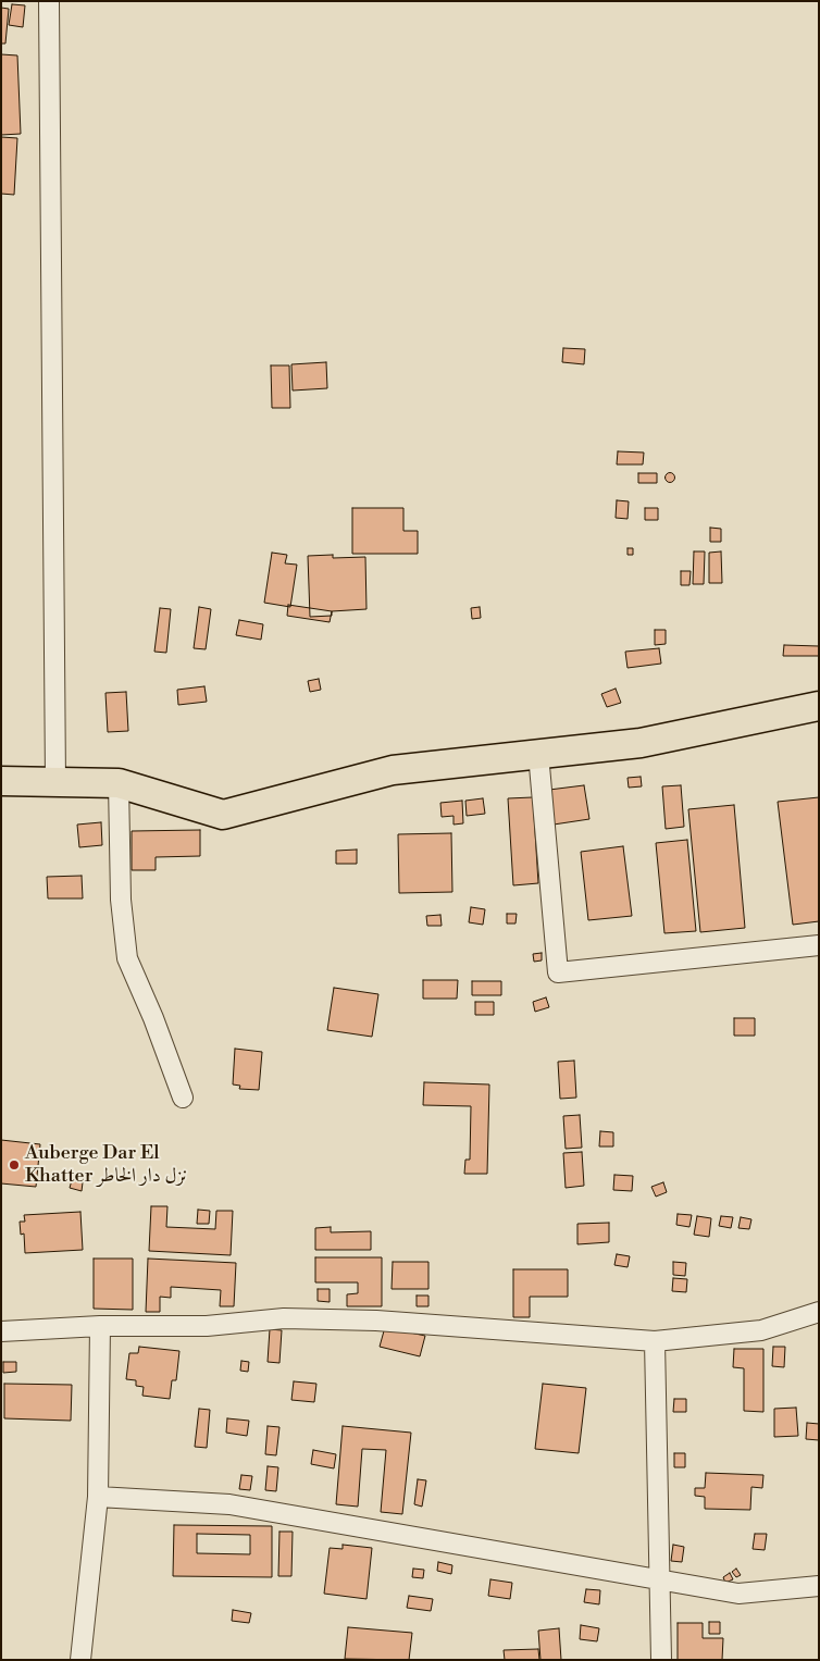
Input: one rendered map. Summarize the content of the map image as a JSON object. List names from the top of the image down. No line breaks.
{"places":["Auberge Dar El Khatter نزل دار الخاطر"]}
